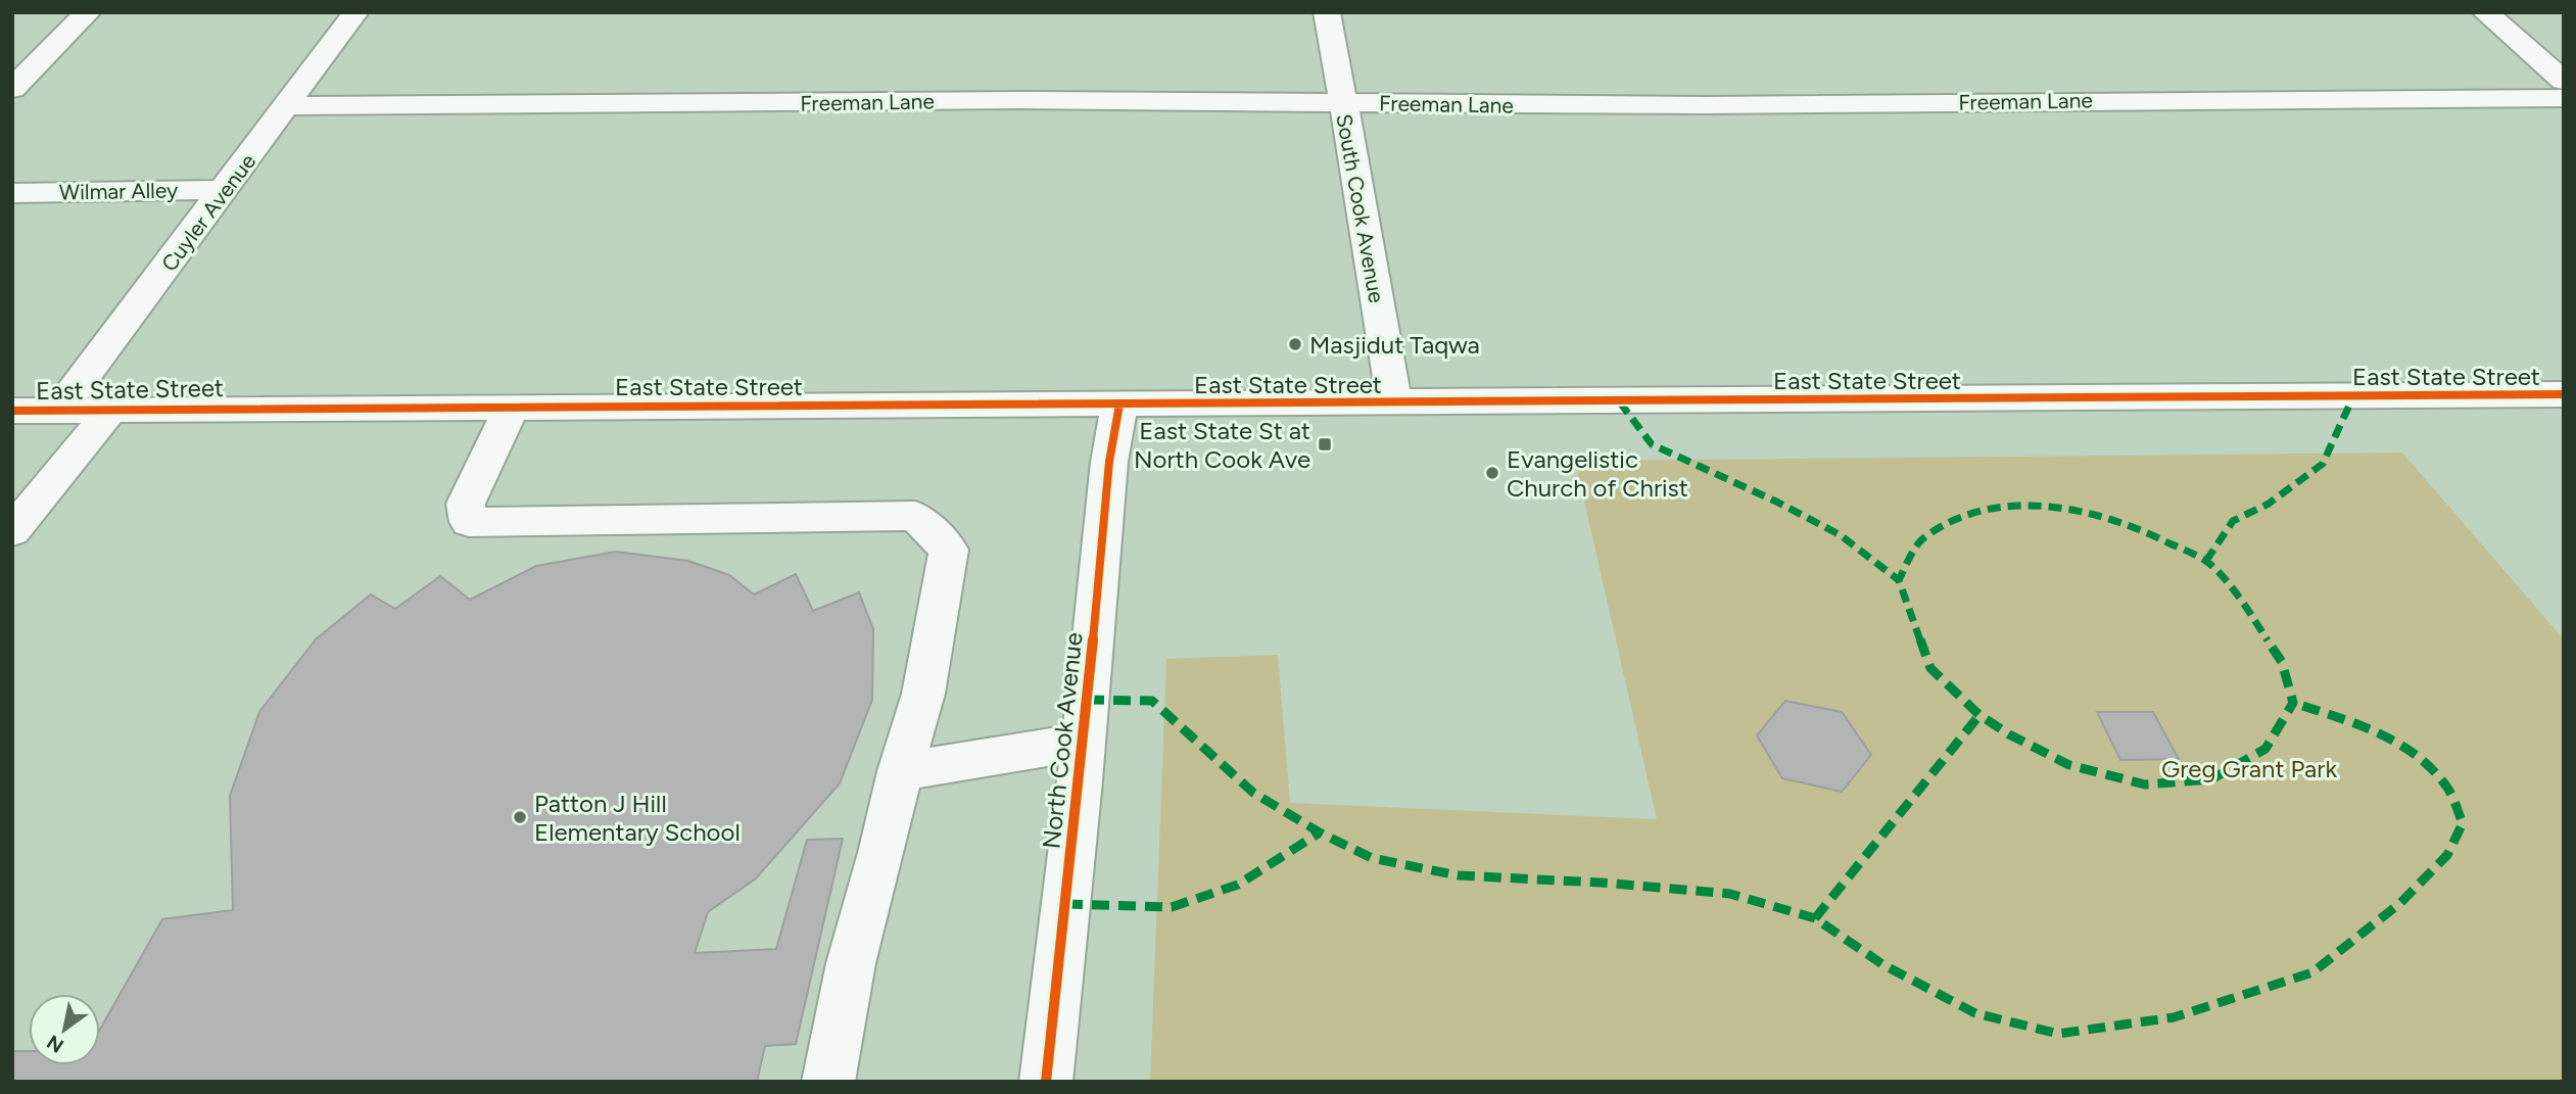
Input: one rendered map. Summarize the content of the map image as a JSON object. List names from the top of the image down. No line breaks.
{"streets":{"street":["Freeman Lane","Wilmar Alley","South Cook Avenue","Cuyler Avenue","East State Street","North Cook Avenue"]},"crossings":[["Freeman Lane","South Cook Avenue"],["Freeman Lane","Cuyler Avenue"],["Wilmar Alley","Cuyler Avenue"],["South Cook Avenue","East State Street"],["Cuyler Avenue","East State Street"],["East State Street","North Cook Avenue"]],"parks":["Greg Grant Park"],"places":{"other":["Masjidut Taqwa","Evangelistic Church of Christ","Patton J Hill Elementary School"],"transit":["East State St at North Cook Ave"]},"north":"bottom left"}
